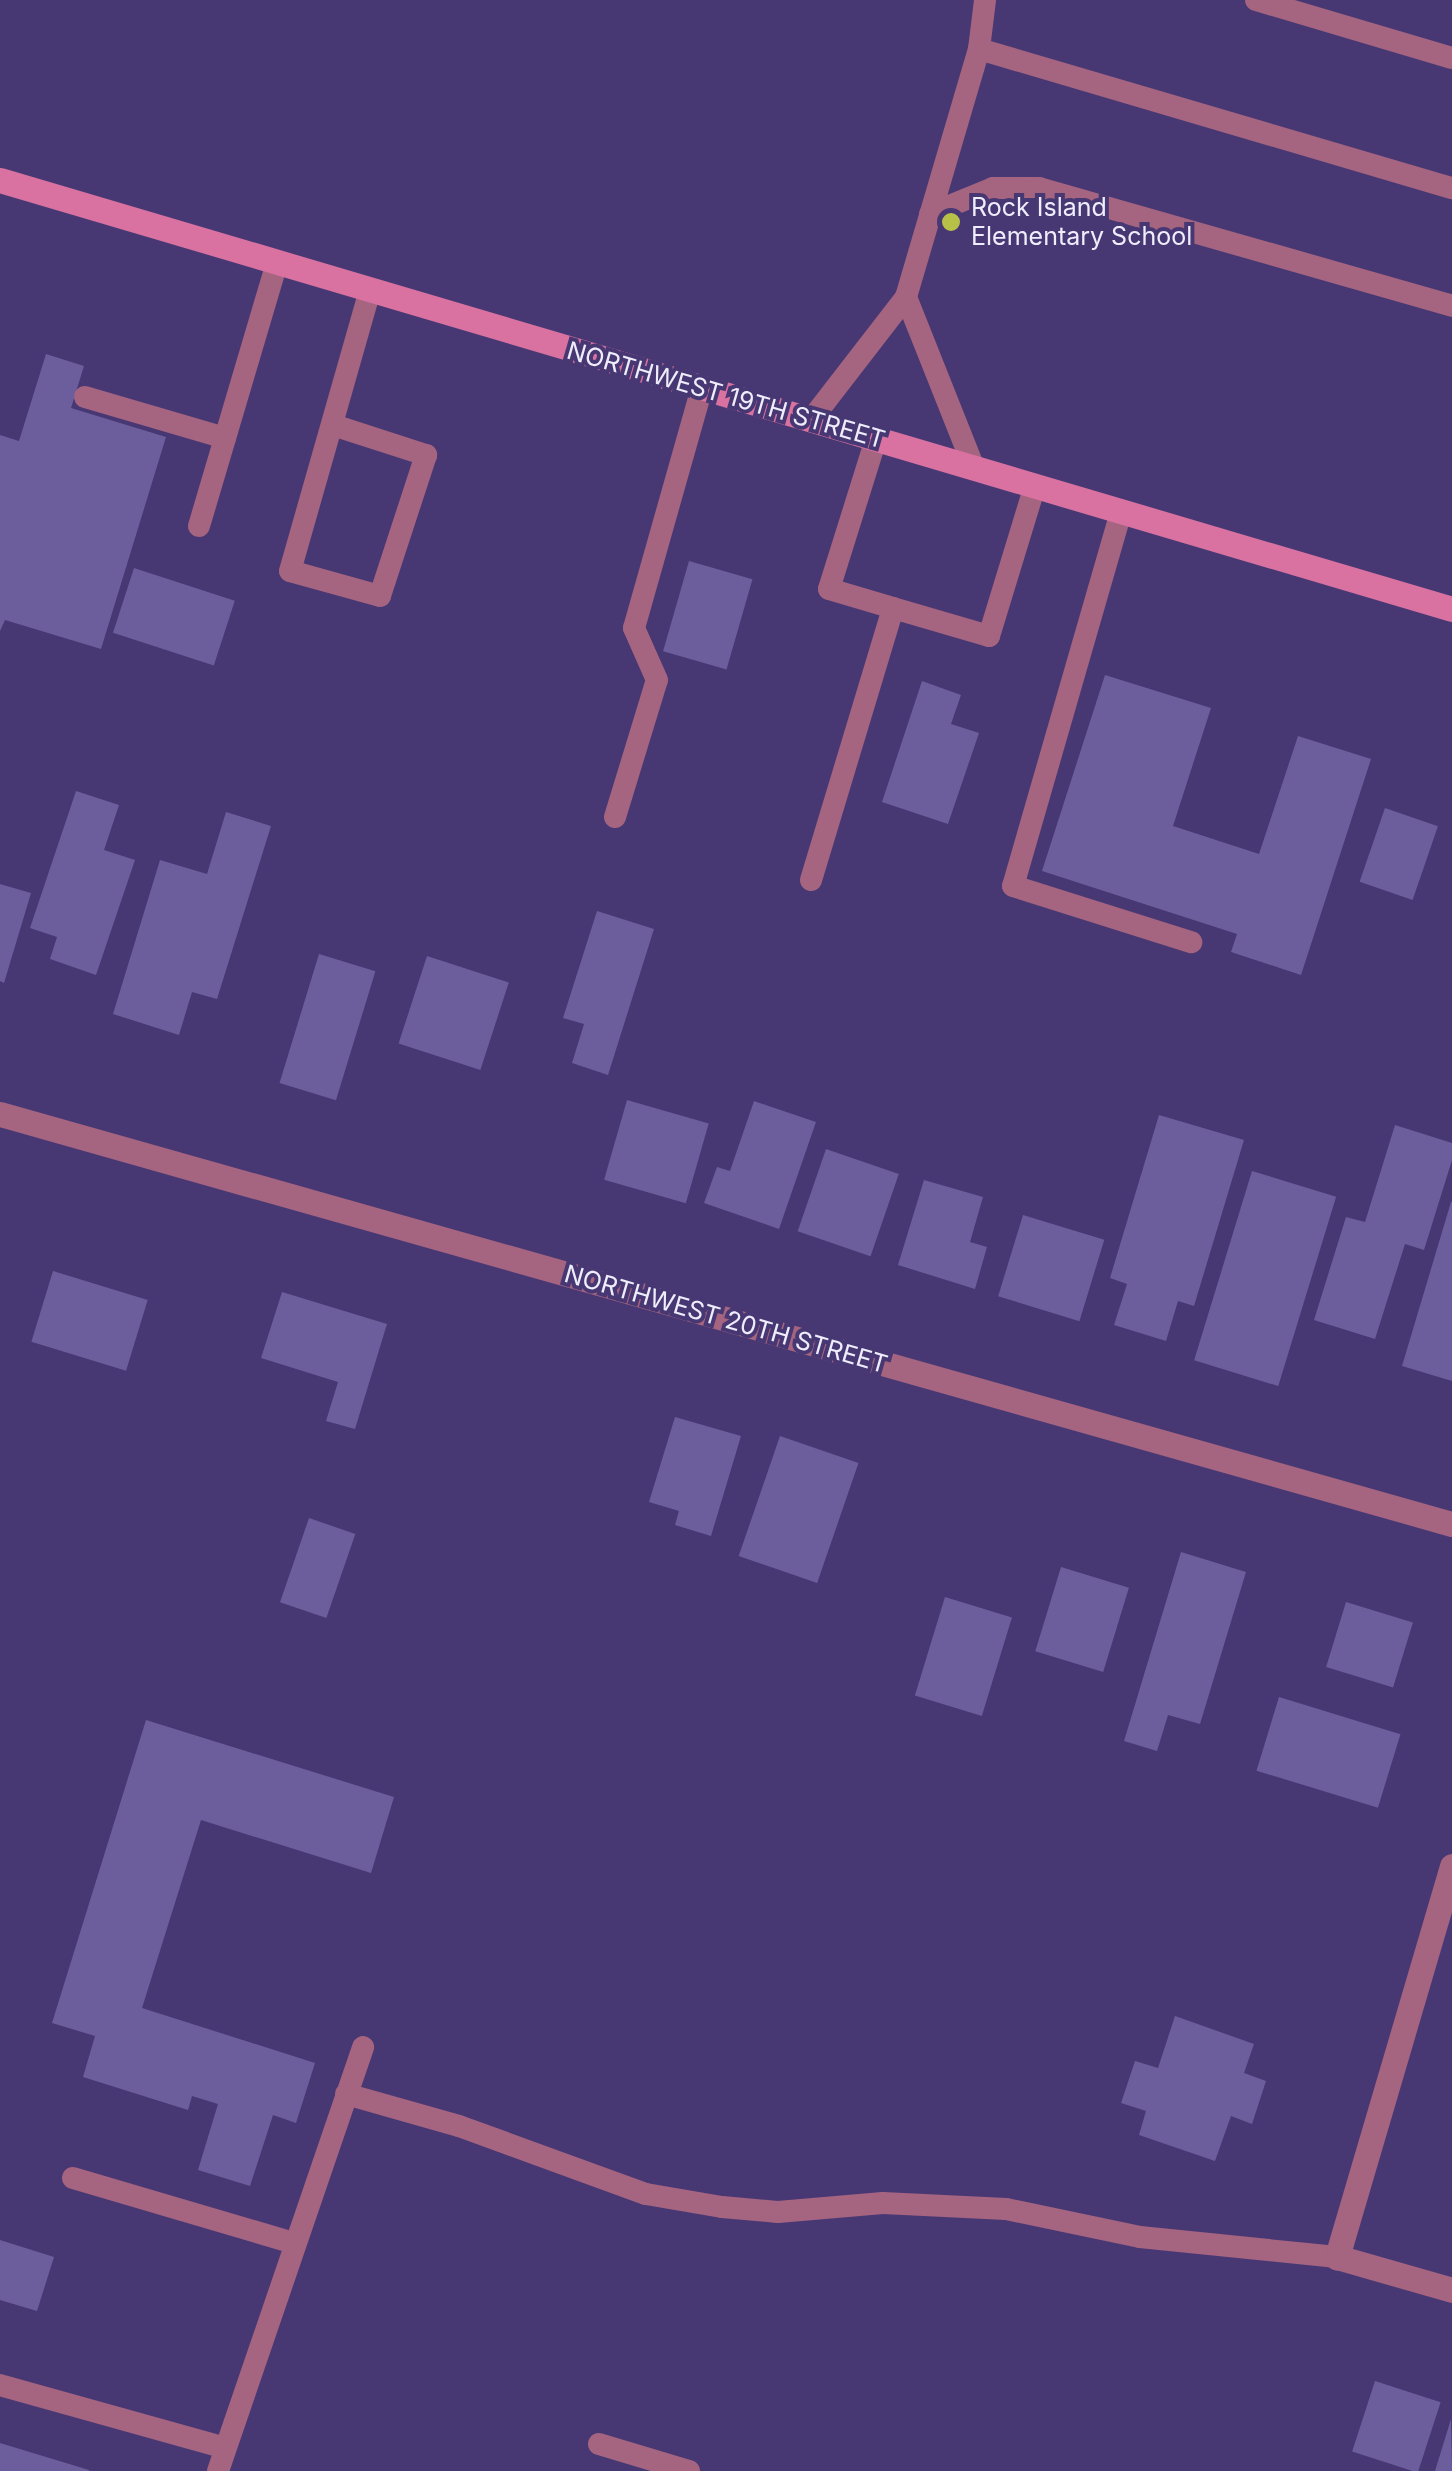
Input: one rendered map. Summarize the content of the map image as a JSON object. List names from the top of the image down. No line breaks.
{"streets":{"street":["NORTHWEST 19TH STREET","NORTHWEST 20TH STREET"]},"places":["Rock Island Elementary School"]}
